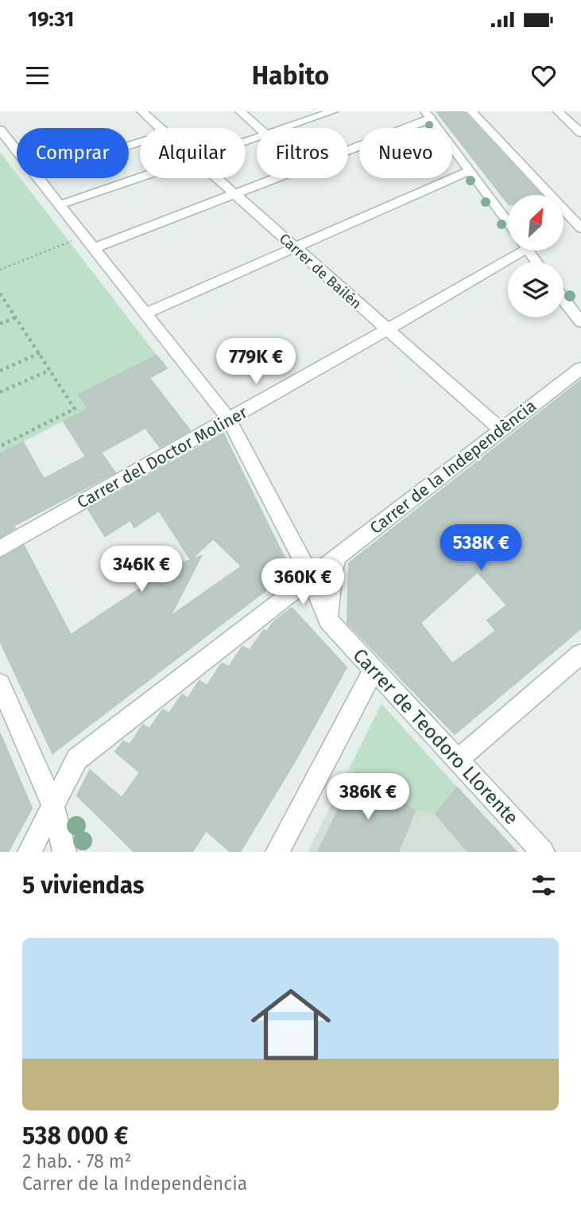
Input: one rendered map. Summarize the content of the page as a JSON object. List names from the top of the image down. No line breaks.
{"streets":{"street":["Carrer de Bailén","Carrer del Doctor Moliner","Carrer de la Independència","Carrer de Teodoro Llorente"]},"crossings":[["Carrer de Bailén","Carrer del Doctor Moliner"],["Carrer de Bailén","Carrer de la Independència"],["Carrer del Doctor Moliner","Carrer de Teodoro Llorente"],["Carrer de la Independència","Carrer de Teodoro Llorente"]],"north":"top right","page":{"status":"19:31","header":"Habito","chip":["Comprar","Alquilar","Filtros","Nuevo"],"price":["779K €","538K €","346K €","360K €","386K €"],"heading":"5 viviendas","list":[{"name":"538 000 €","note":"2 hab. · 78 m² · Carrer de la Independència"}]}}
